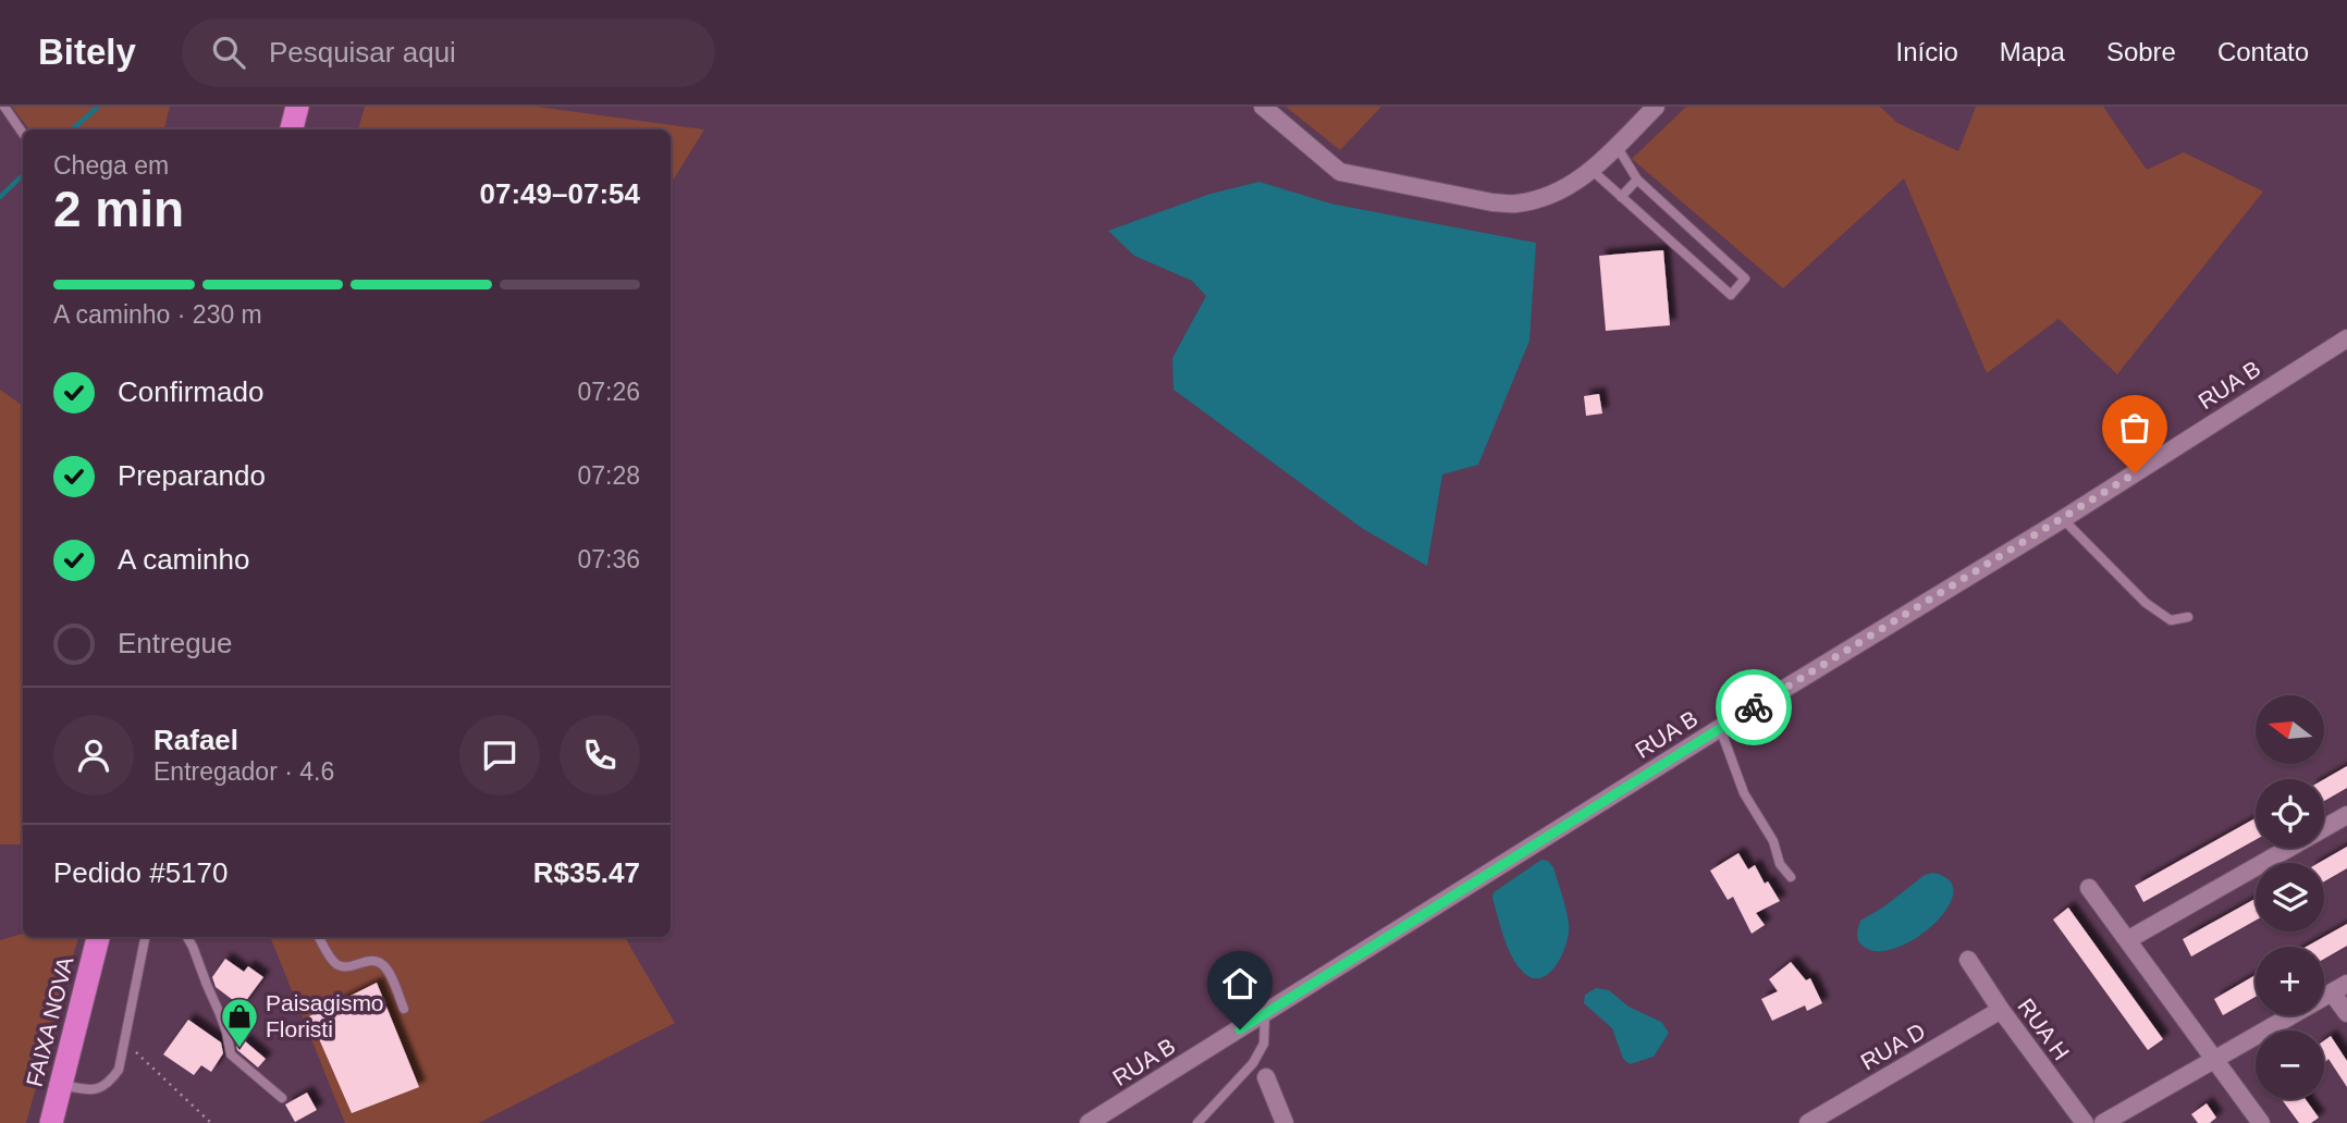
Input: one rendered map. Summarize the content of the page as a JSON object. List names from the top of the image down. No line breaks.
{"streets":{"highway":["FAIXA NOVA"],"street":["RUA B","RUA H","RUA D"]},"crossings":[["RUA H","RUA D"]],"places":{"shop":["Paisagismo Floristi"]},"north":"left","page":{"header":"Bitely","search":"Pesquisar aqui","nav":["Início","Mapa","Sobre","Contato"],"heading":["2 min","Chega em","07:49–07:54"],"panel":["Rafael","Entregador · 4.6","Pedido #5170","R$35.47"],"bar":"A caminho · 230 m","list":[["Confirmado","07:26"],["Preparando","07:28"],["A caminho","07:36"],"Entregue"],"map_buttons":["+","−"]}}
